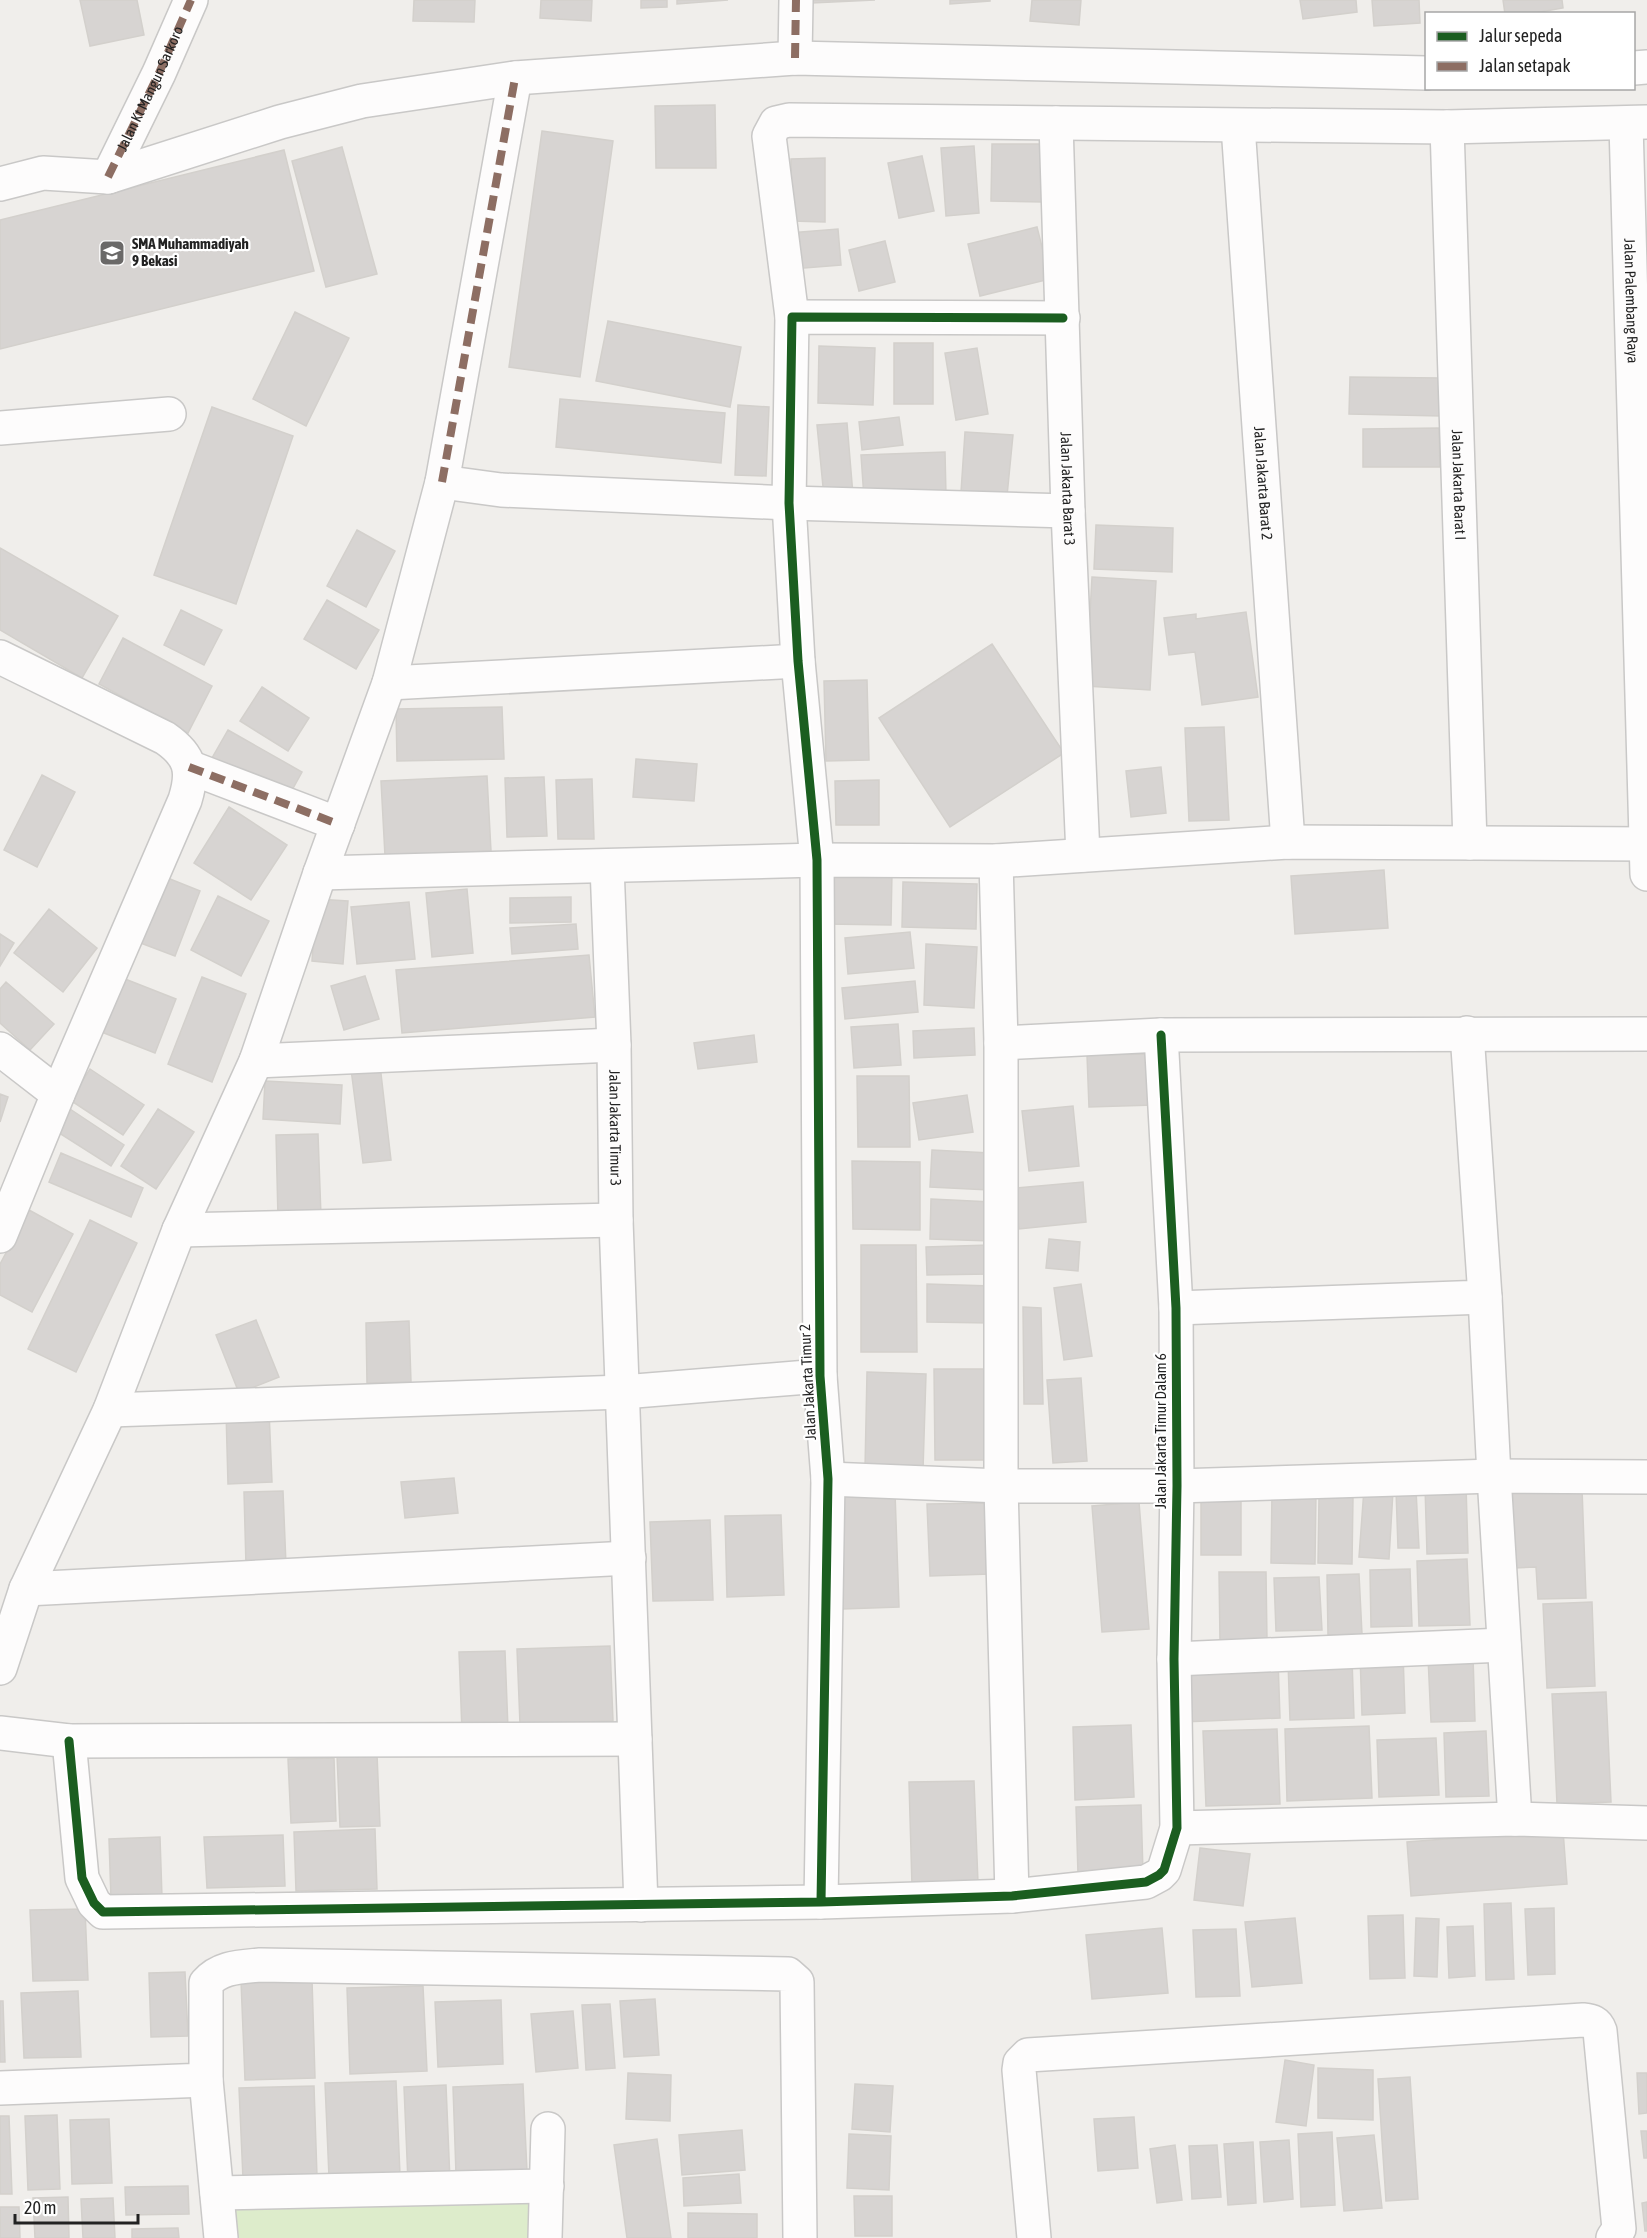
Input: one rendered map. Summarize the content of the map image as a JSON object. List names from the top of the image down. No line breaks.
{"streets":{"street":["Jalan Kt Mangun Sarkoro","Jalan Palembang Raya","Jalan Jakarta Barat 2","Jalan Jakarta Barat I","Jalan Jakarta Barat 3","Jalan Jakarta Timur 3","Jalan Jakarta Timur 2","Jalan Jakarta Timur Dalam 6"]},"crossings":[["Jalan Jakarta Barat 3","Jalan Jakarta Timur 2"],["Jalan Jakarta Timur 3","Jalan Jakarta Timur Dalam 6"],["Jalan Jakarta Timur 2","Jalan Jakarta Timur Dalam 6"]],"places":{"school or university":["SMA Muhammadiyah 9 Bekasi"]},"legend":["Jalur sepeda","Jalan setapak"],"scale_bar":"20 m"}
